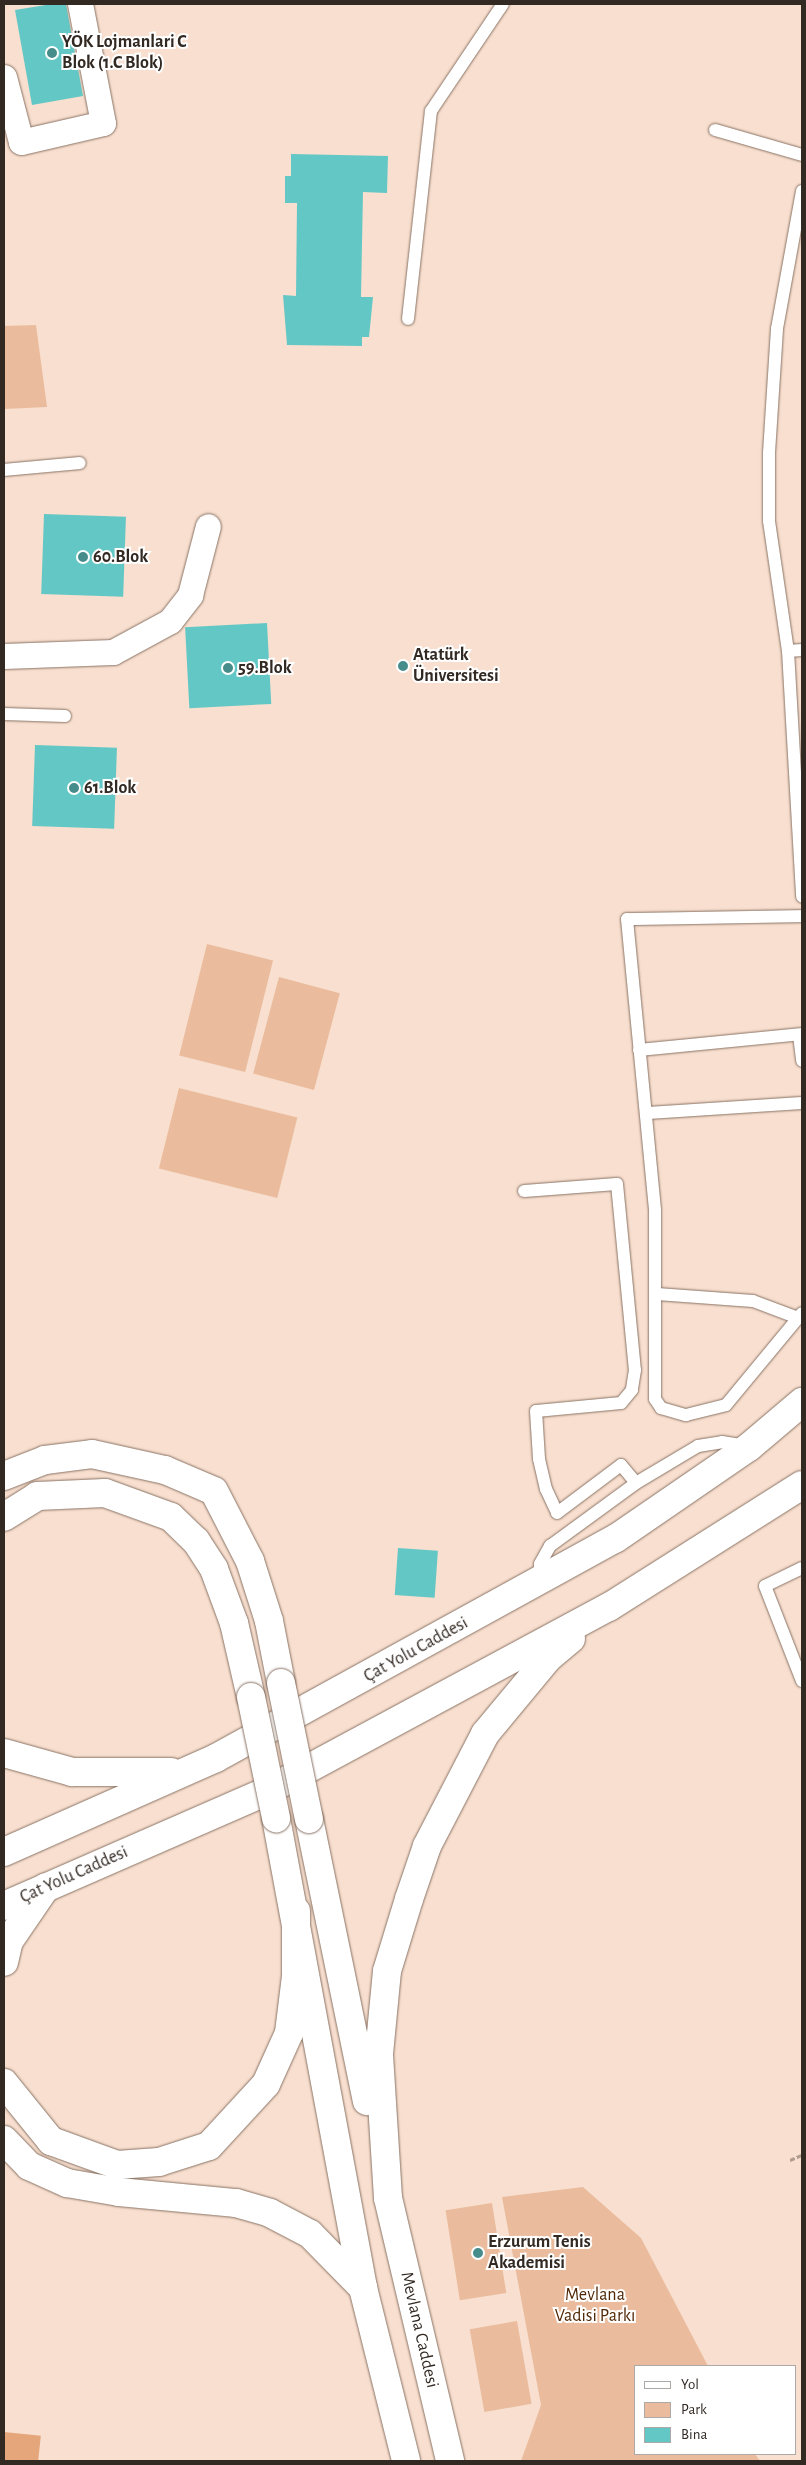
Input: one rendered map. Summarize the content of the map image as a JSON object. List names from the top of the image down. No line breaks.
{"streets":{"main road":["Çat Yolu Caddesi","Mevlana Caddesi"]},"parks":["Mevlana Vadisi Parkı"],"places":["YÖK Lojmanlari C Blok (1.C Blok)","60.Blok","Atatürk Üniversitesi","59.Blok","61.Blok","Erzurum Tenis Akademisi"],"legend":["Yol","Park","Bina"]}
